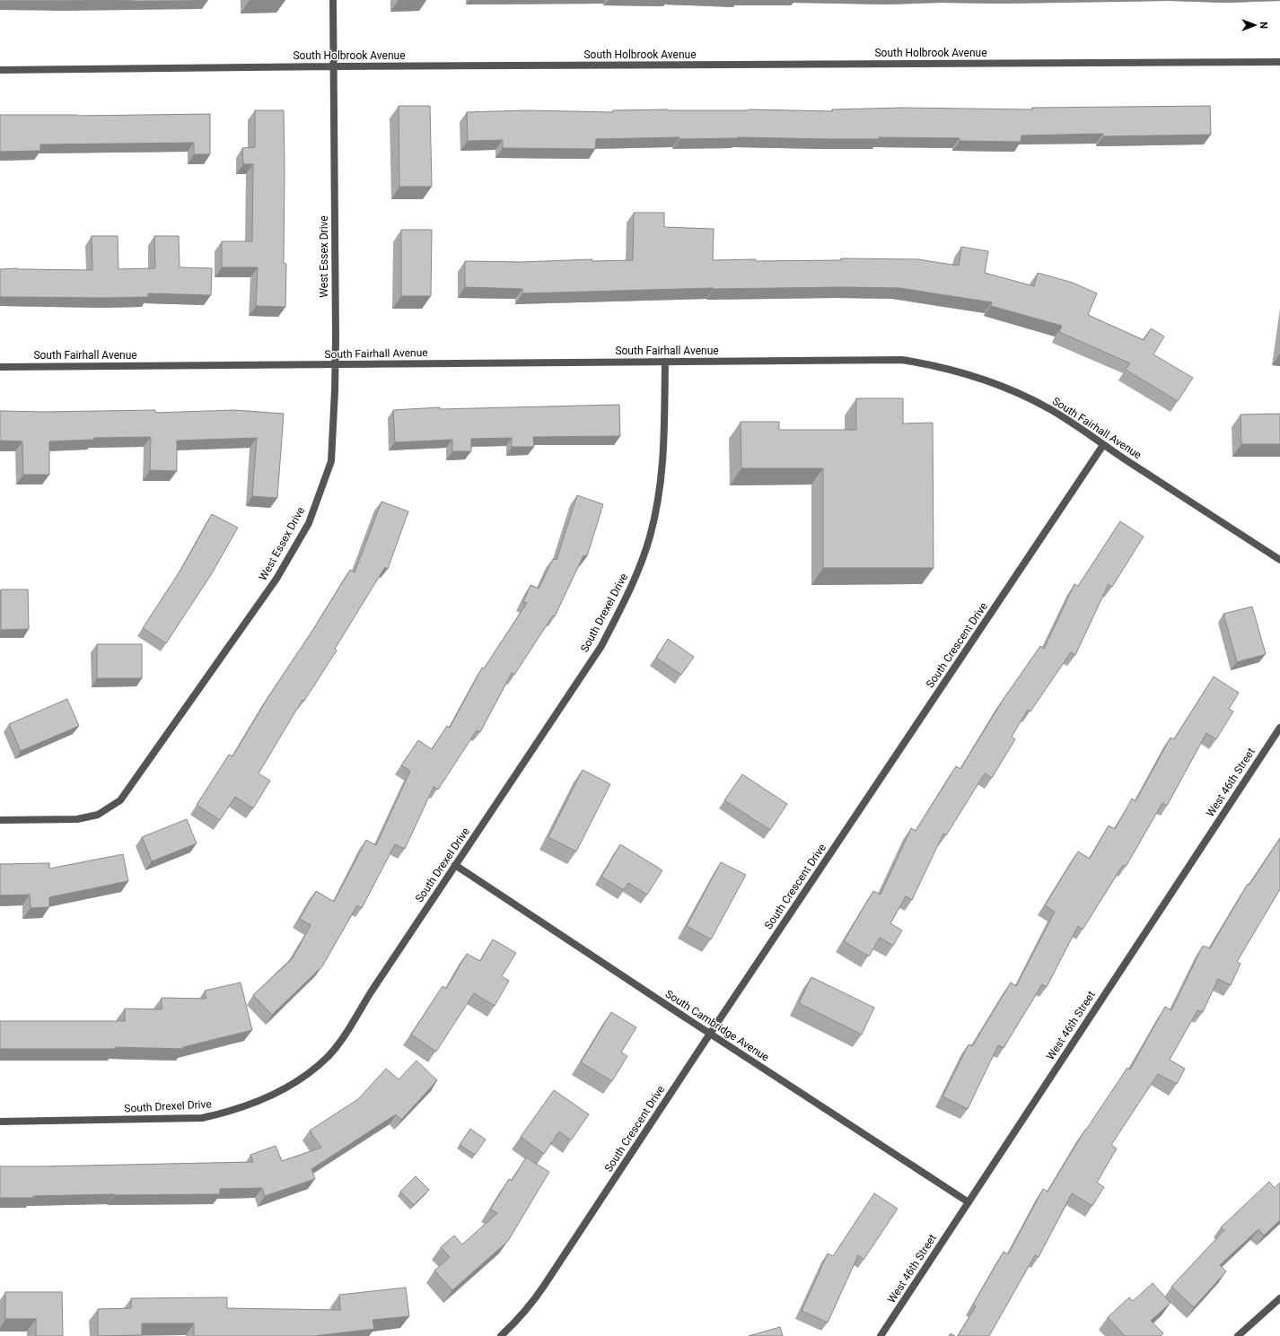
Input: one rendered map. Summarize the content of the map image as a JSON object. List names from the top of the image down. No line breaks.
{"streets":{"street":["South Holbrook Avenue","West Essex Drive","South Fairhall Avenue","South Drexel Drive","South Crescent Drive","West 46th Street","South Cambridge Avenue"]},"crossings":[["South Holbrook Avenue","West Essex Drive"],["West Essex Drive","South Fairhall Avenue"],["South Fairhall Avenue","South Drexel Drive"],["South Fairhall Avenue","South Crescent Drive"],["South Drexel Drive","South Cambridge Avenue"],["South Crescent Drive","South Cambridge Avenue"],["West 46th Street","South Cambridge Avenue"]],"north":"right"}
